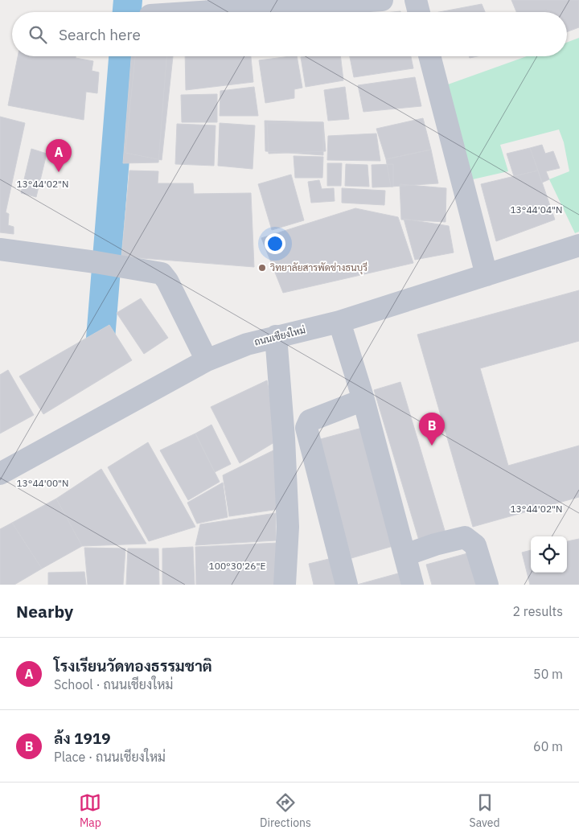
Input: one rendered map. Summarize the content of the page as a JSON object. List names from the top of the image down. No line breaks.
{"streets":{"street":["ถนนเชียงใหม่"]},"places":["วิทยาลัยสารพัดช่างธนบุรี"],"page":{"search":"Search here","pins":["A","B"],"heading":["Nearby","2 results"],"list":[{"mark":"A","name":"โรงเรียนวัดทองธรรมชาติ","note":"School · ถนนเชียงใหม่","value":"50 m"},{"mark":"B","name":"ล้ง 1919","note":"Place · ถนนเชียงใหม่","value":"60 m"}],"nav":["Map","Directions","Saved"]},"coordinates":["13°44'02\"N","13°44'04\"N","13°44'00\"N","100°30'26\"E"]}
